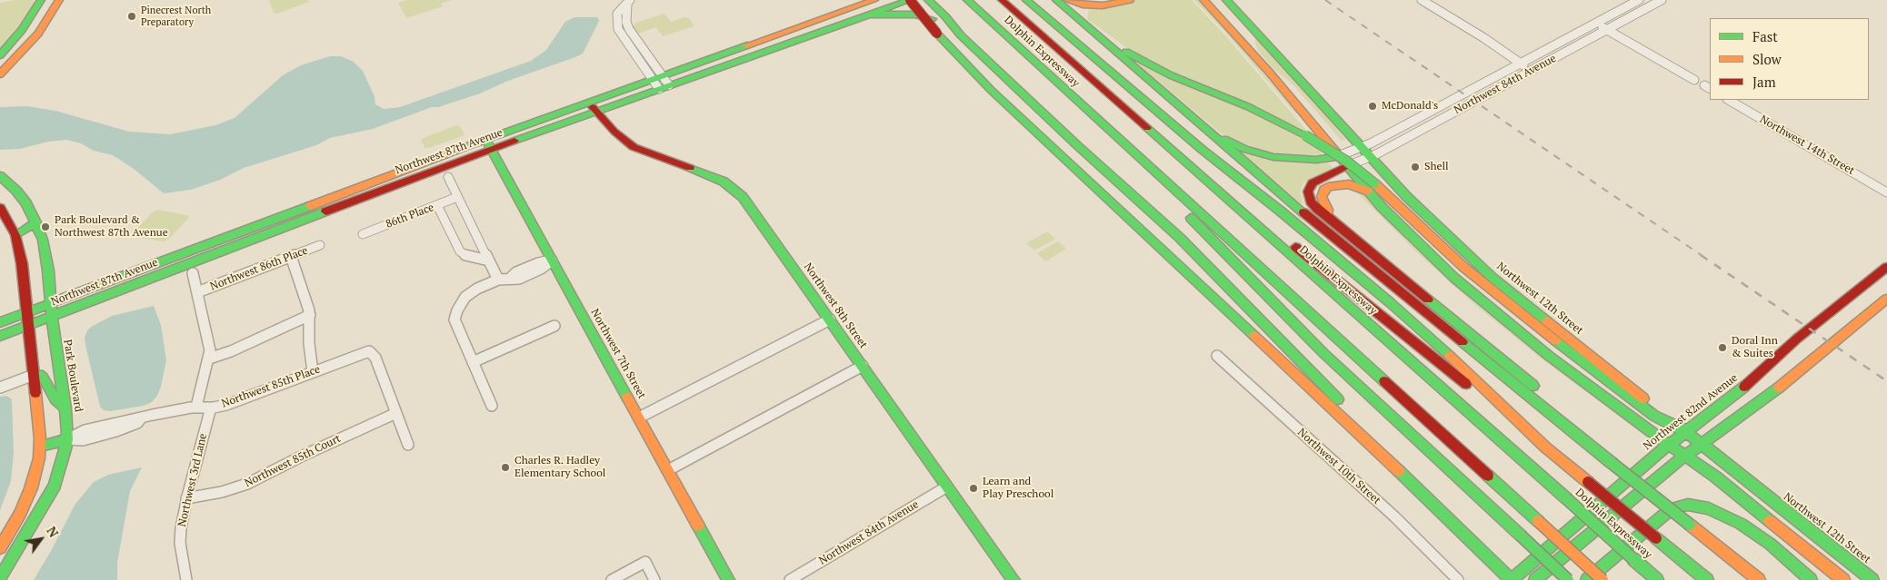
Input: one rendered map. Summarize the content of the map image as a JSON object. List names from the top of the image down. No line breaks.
{"streets":{"main road":["Dolphin Expressway","Northwest 87th Avenue","Northwest 12th Street","Northwest 8th Street","Northwest 7th Street","Park Boulevard","Northwest 82nd Avenue"],"street":["Northwest 84th Avenue","Northwest 14th Street","86th Place","Northwest 86th Place","Northwest 85th Place","Northwest 85th Court","Northwest 10th Street","Northwest 3rd Lane"]},"crossings":[["Northwest 84th Avenue","Northwest 12th Street"],["Northwest 84th Avenue","Northwest 8th Street"],["Northwest 87th Avenue","Northwest 8th Street"],["Northwest 87th Avenue","Northwest 7th Street"],["Northwest 87th Avenue","Park Boulevard"],["Northwest 12th Street","Northwest 82nd Avenue"],["Park Boulevard","Northwest 85th Place"],["Northwest 85th Place","Northwest 85th Court"],["Northwest 85th Place","Northwest 3rd Lane"],["Northwest 85th Court","Northwest 3rd Lane"]],"places":["Pinecrest North Preparatory","McDonald's","Shell","Park Boulevard & Northwest 87th Avenue","Doral Inn & Suites","Charles R. Hadley Elementary School","Learn and Play Preschool"],"legend":["Fast","Slow","Jam"],"north":"top right"}
